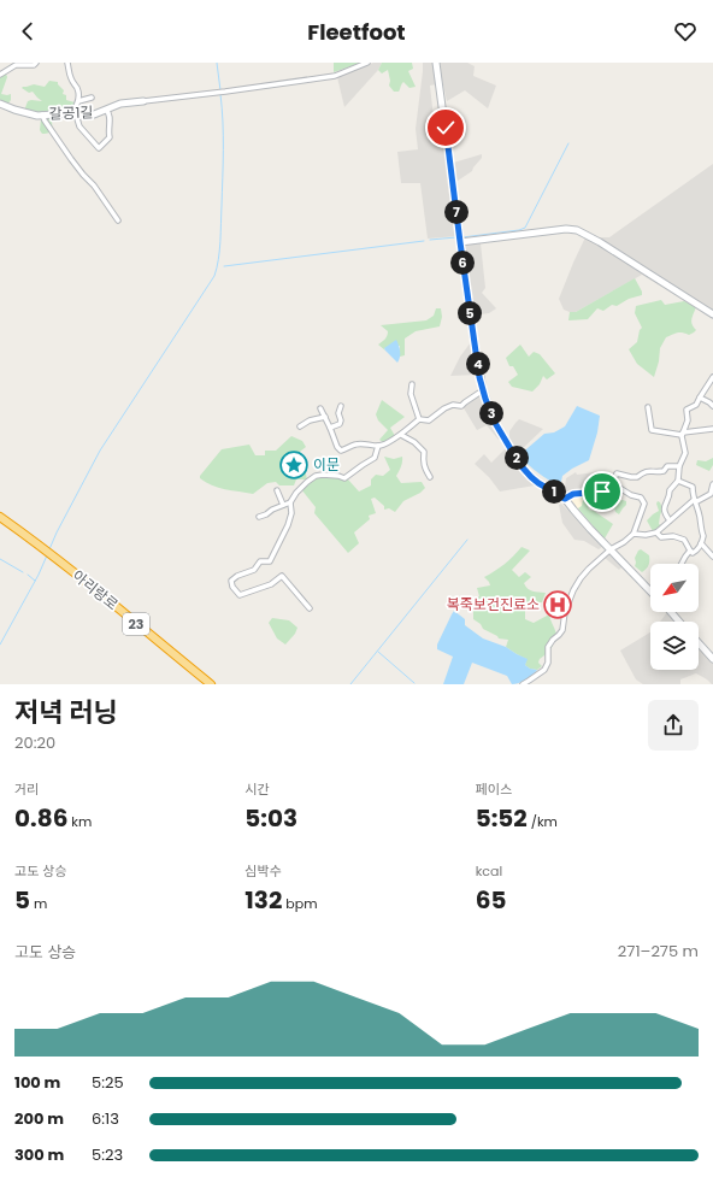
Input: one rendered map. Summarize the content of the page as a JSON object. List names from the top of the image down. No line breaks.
{"streets":{"highway":["아리랑로","23"],"street":["갈공1길"]},"places":{"place":["이문"],"hospital":["복죽보건진료소"]},"north":"bottom left","page":{"header":"Fleetfoot","pins":["7","6","5","4","3","2","1"],"heading":["저녁 러닝","20:20"],"stats":[["거리","0.86 km"],["시간","5:03"],["페이스","5:52 /km"],["고도 상승","5 m"],["심박수","132 bpm"],["kcal","65"]],"chart":["고도 상승","271–275 m"],"list":[{"name":"100 m","note":"5:25"},{"name":"200 m","note":"6:13"},{"name":"300 m","note":"5:23"}]}}
